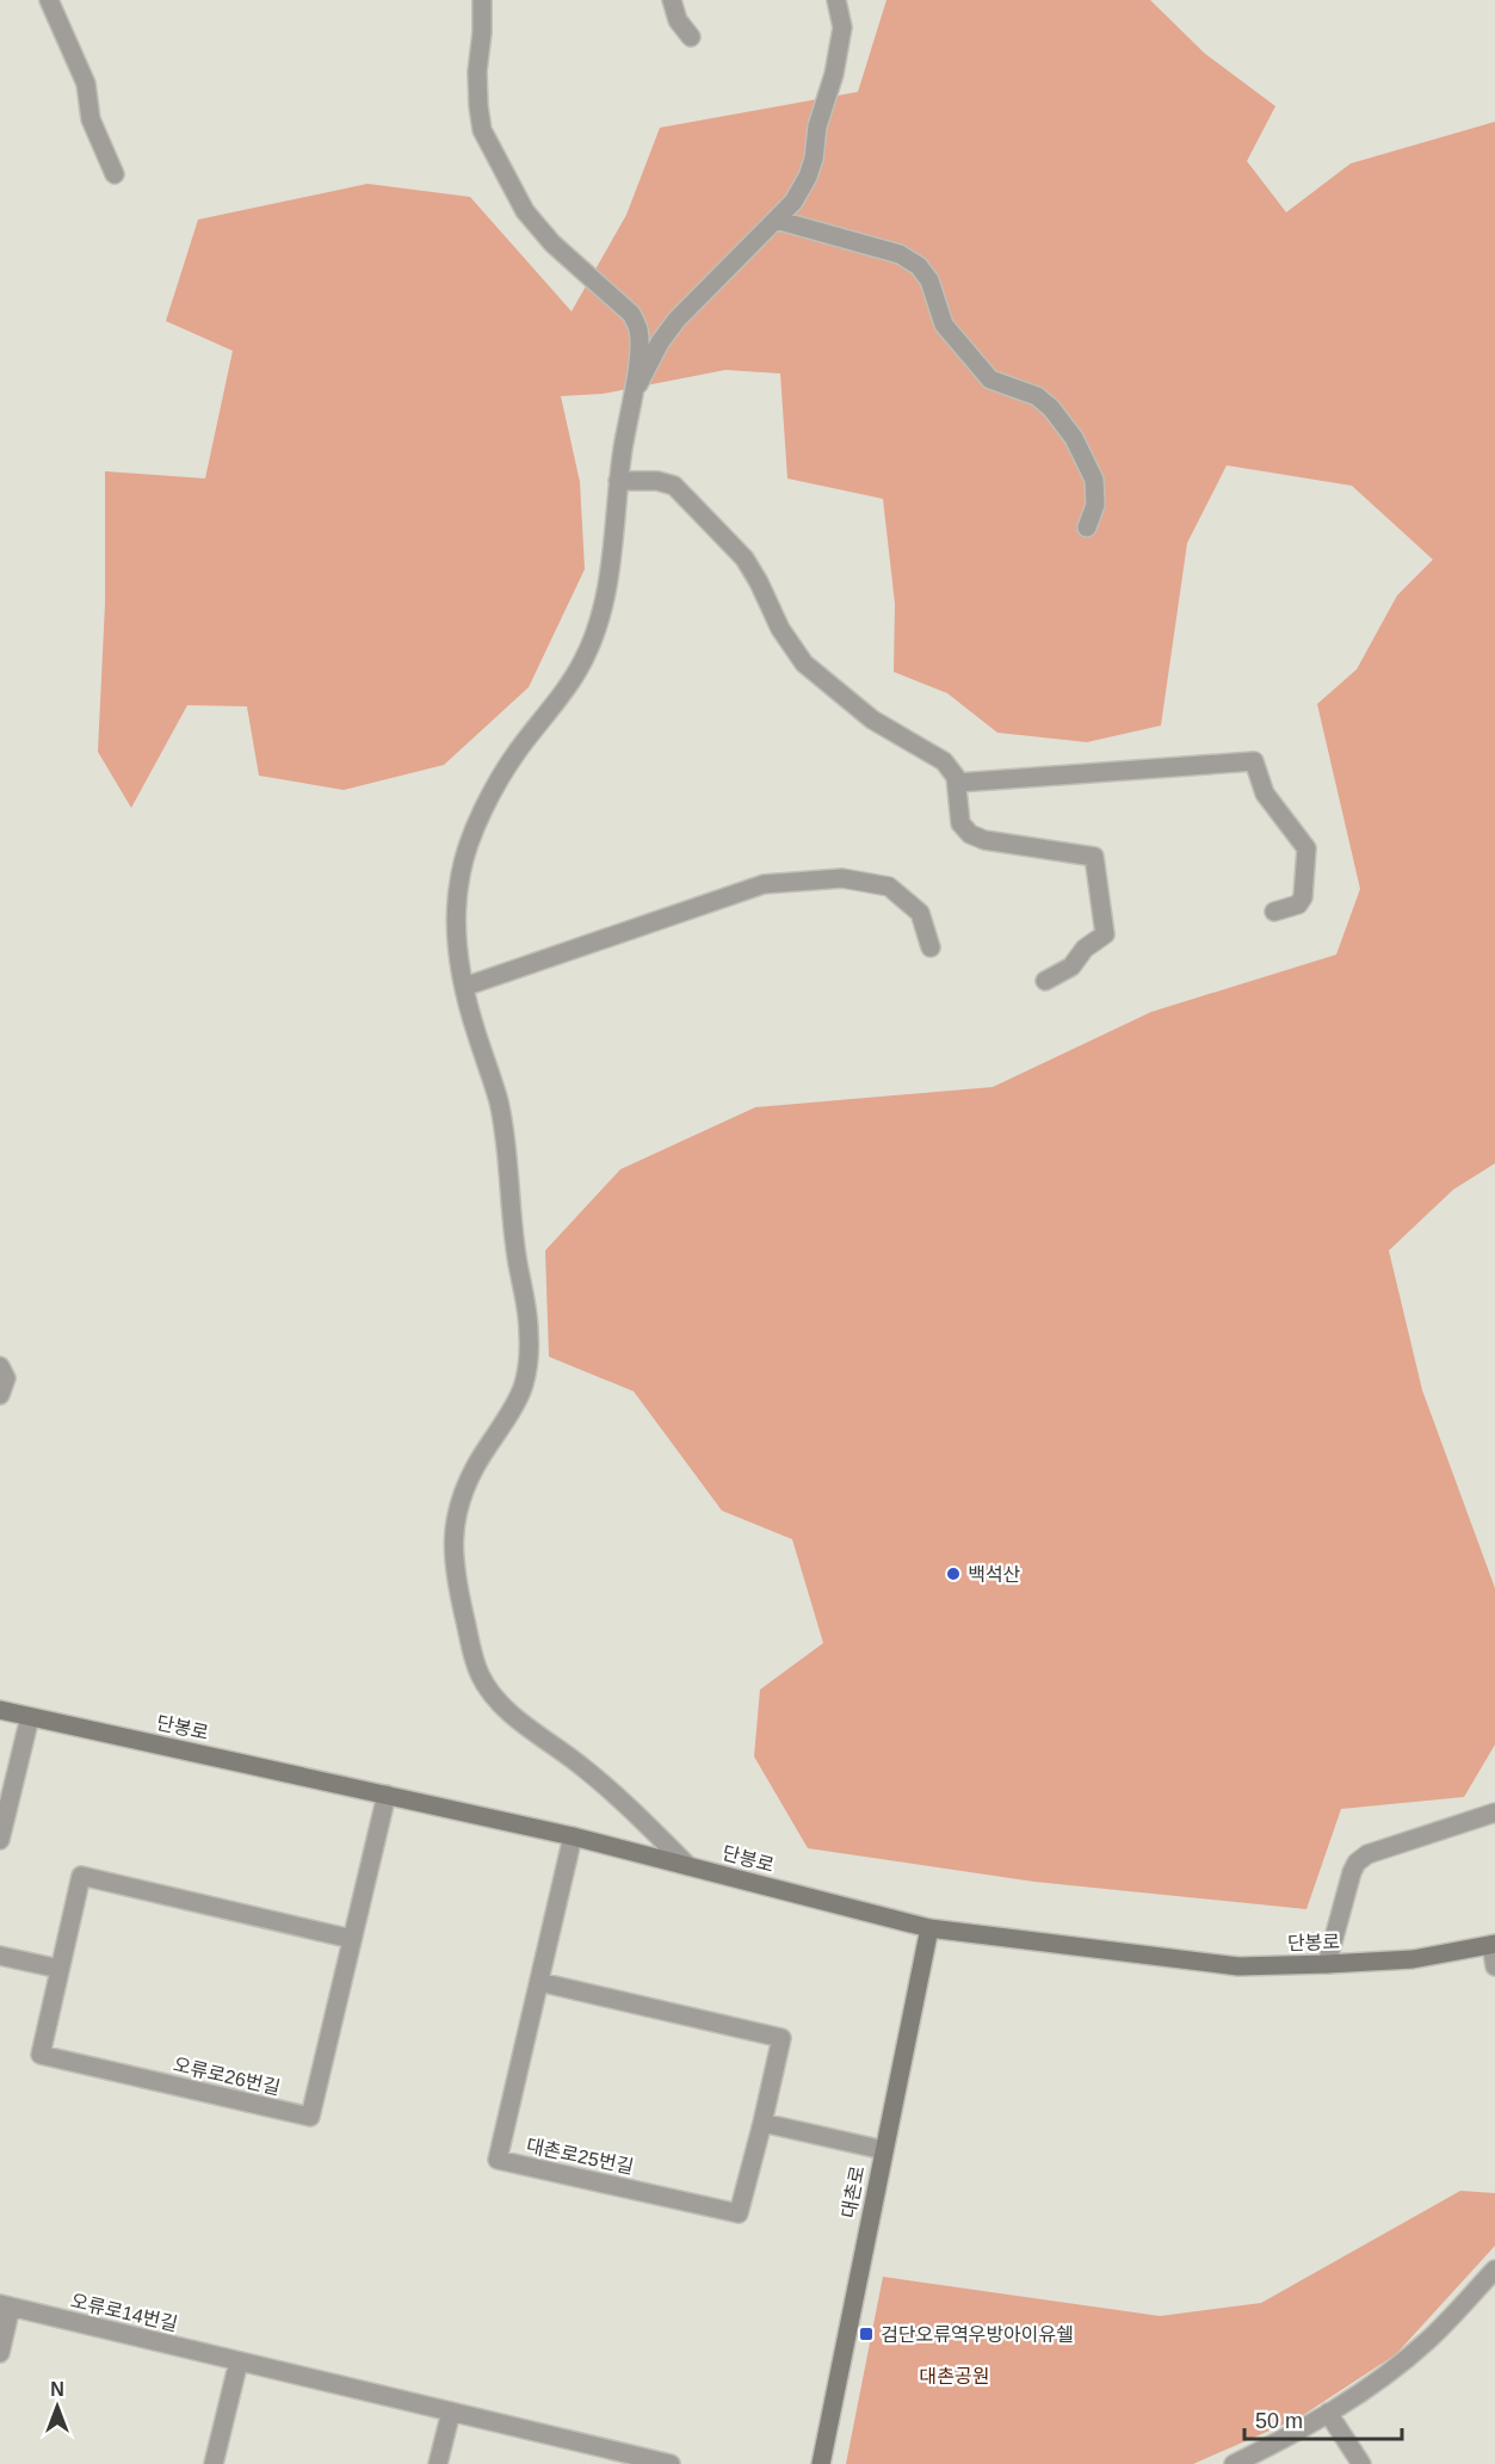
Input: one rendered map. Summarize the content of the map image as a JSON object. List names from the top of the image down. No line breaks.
{"streets":{"street":["단봉로","오류로26번길","대촌로25번길","대촌로","오류로14번길"]},"crossings":[["단봉로","오류로26번길"],["단봉로","대촌로25번길"],["단봉로","대촌로"]],"parks":["대촌공원"],"places":{"other":["백석산"],"transit":["검단오류역우방아이유쉘"]},"scale_bar":"50 m","north":"top"}
